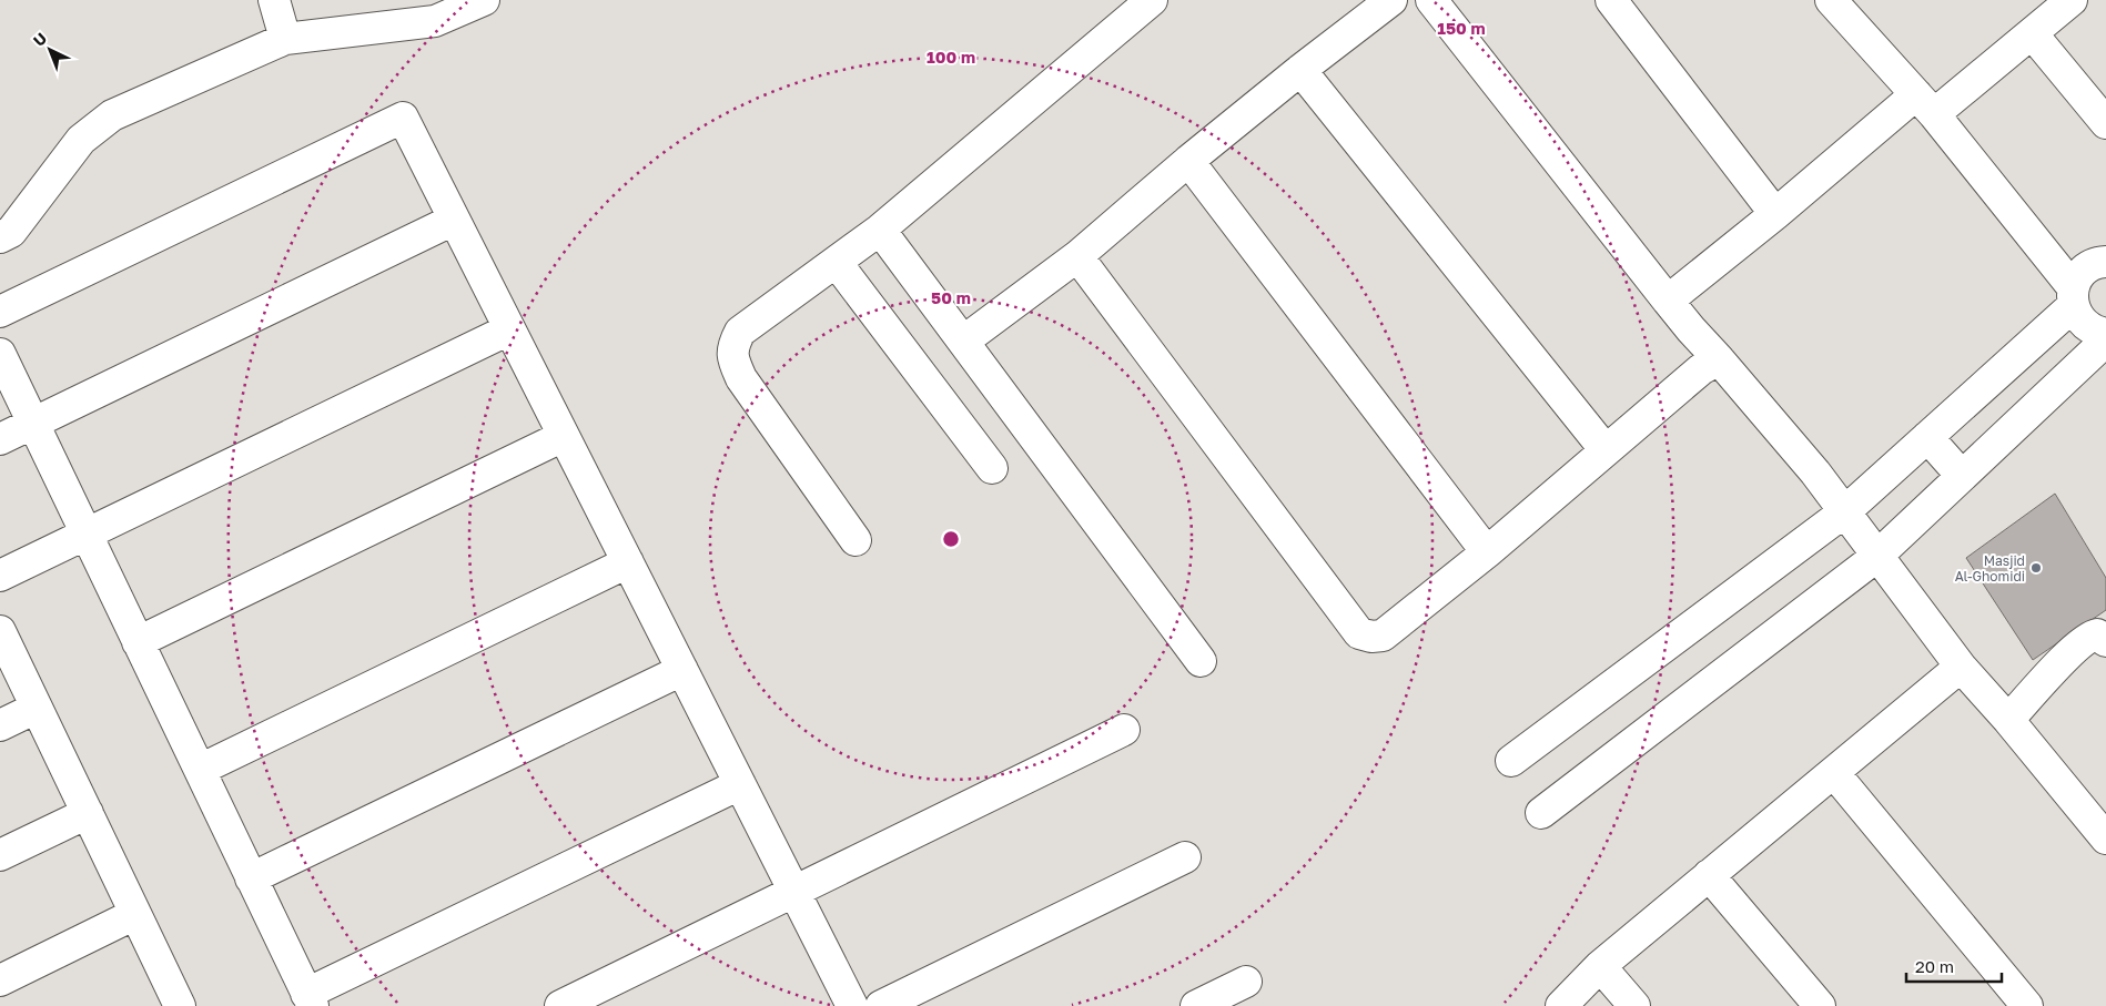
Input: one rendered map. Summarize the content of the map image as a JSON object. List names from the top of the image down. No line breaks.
{"places":["Masjid Al-Ghomidi"],"scale_bar":"20 m","north":"top left","rings":["150 m","100 m","50 m"]}
